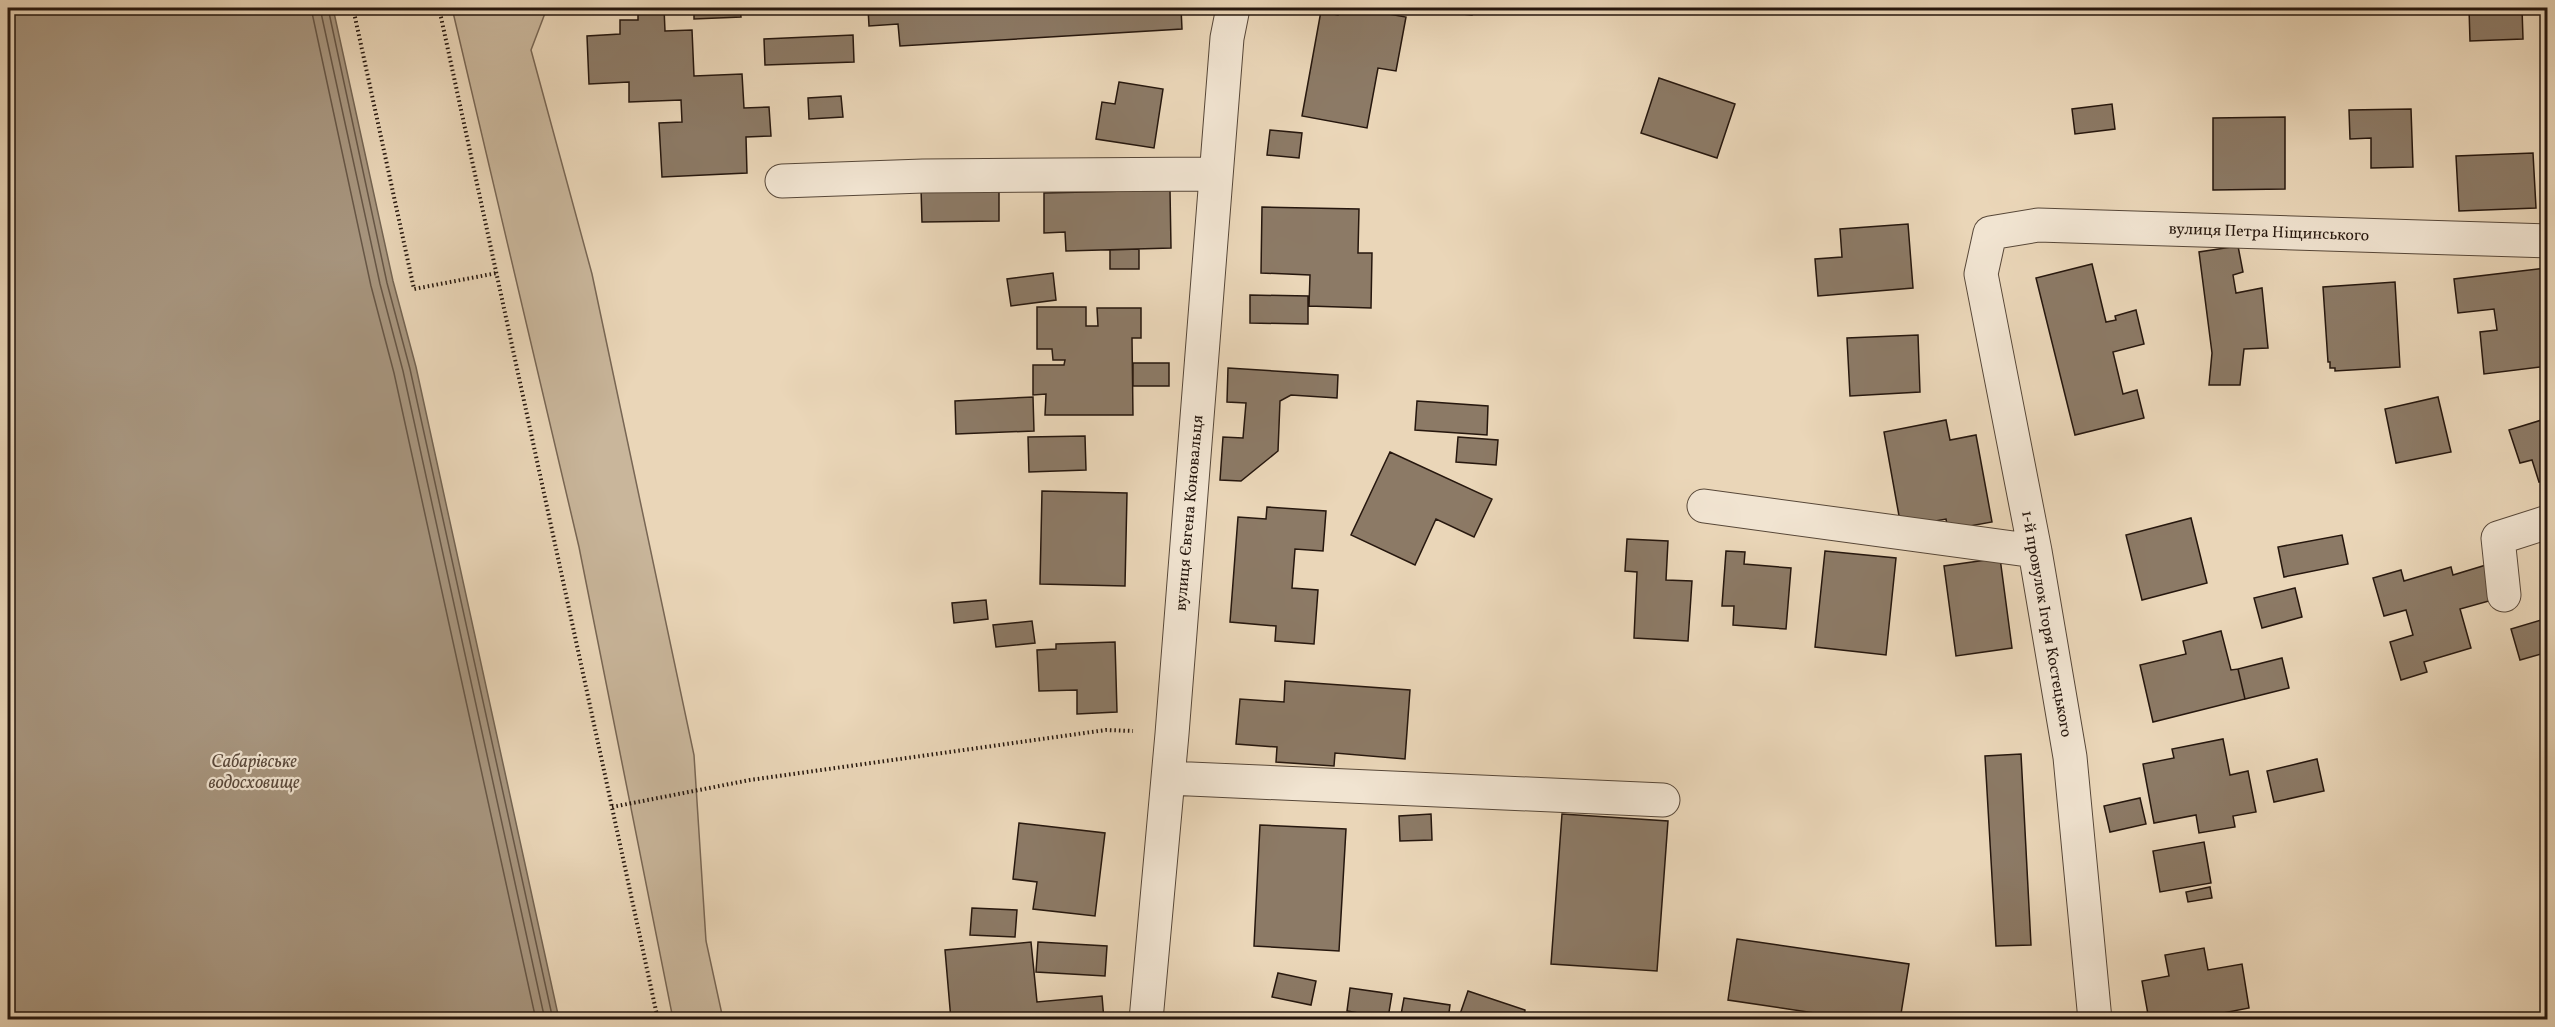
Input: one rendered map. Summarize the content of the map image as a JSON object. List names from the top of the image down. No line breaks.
{"streets":{"street":["вулиця Петра Ніщинського","вулиця Євгена Коновальця","1-й провулок Ігоря Костецького"]},"crossings":[["вулиця Петра Ніщинського","1-й провулок Ігоря Костецького"]],"water":["Сабарівське водосховище"]}
